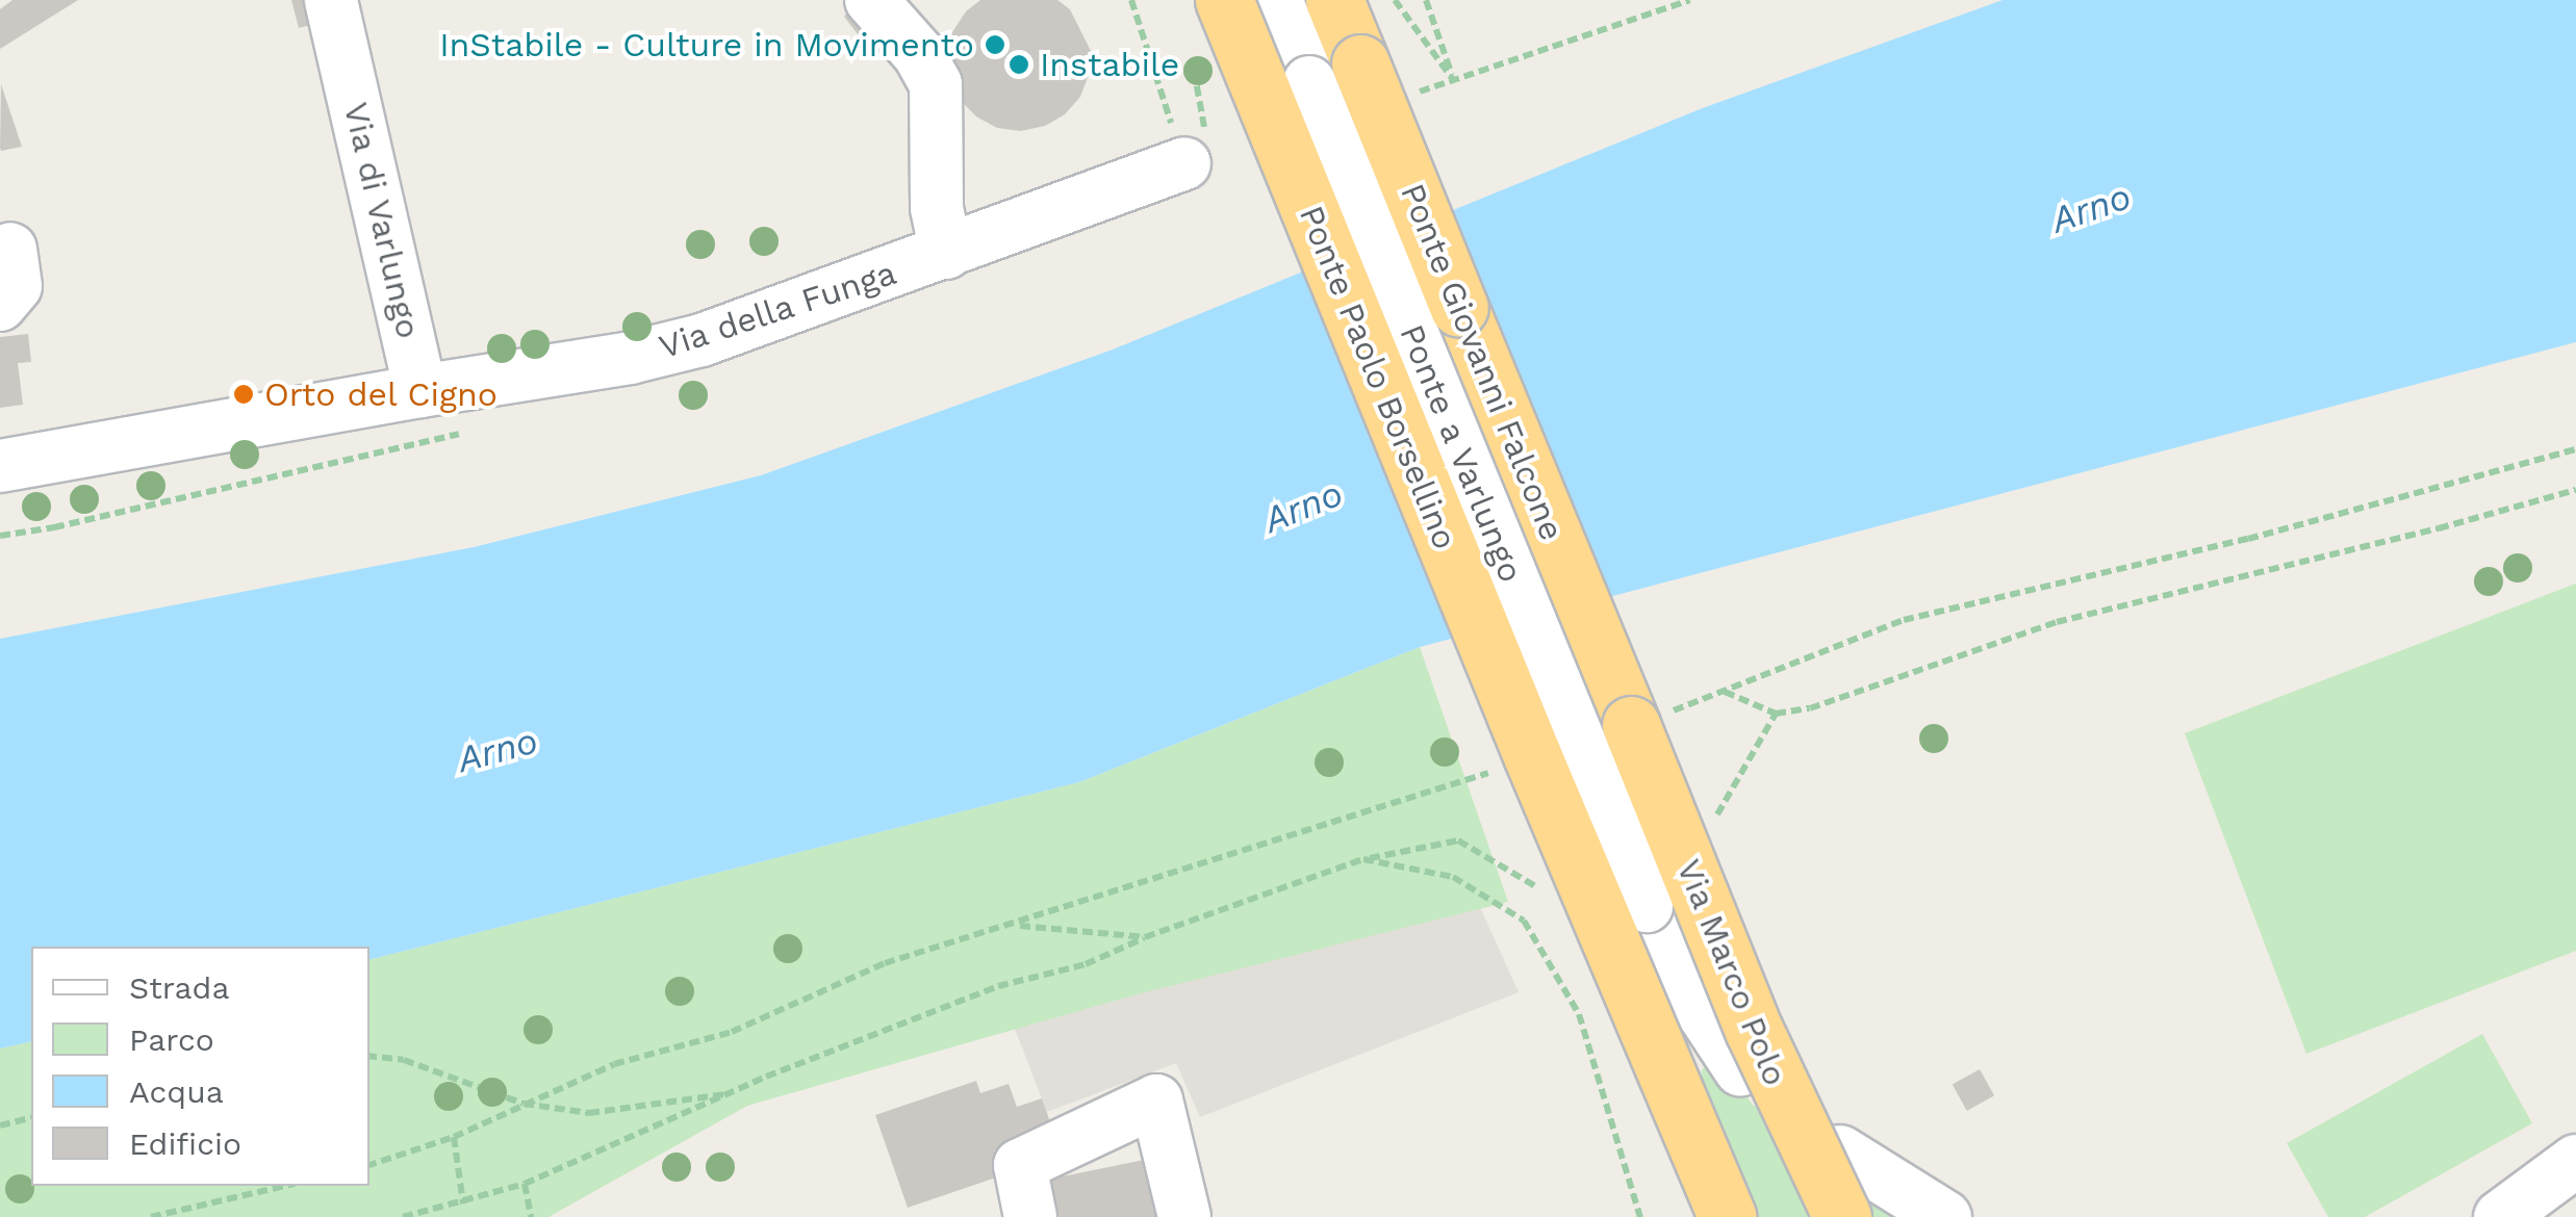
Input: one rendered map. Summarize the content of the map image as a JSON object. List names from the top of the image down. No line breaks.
{"streets":{"highway":["Ponte Giovanni Falcone","Ponte Paolo Borsellino","Via Marco Polo"],"street":["Via di Varlungo","Via della Funga","Ponte a Varlungo"]},"crossings":[["Via di Varlungo","Via della Funga"],["Ponte Giovanni Falcone","Via Marco Polo"]],"water":["Arno"],"places":["InStabile - Culture in Movimento","Instabile","Orto del Cigno"],"legend":["Strada","Parco","Acqua","Edificio"]}
